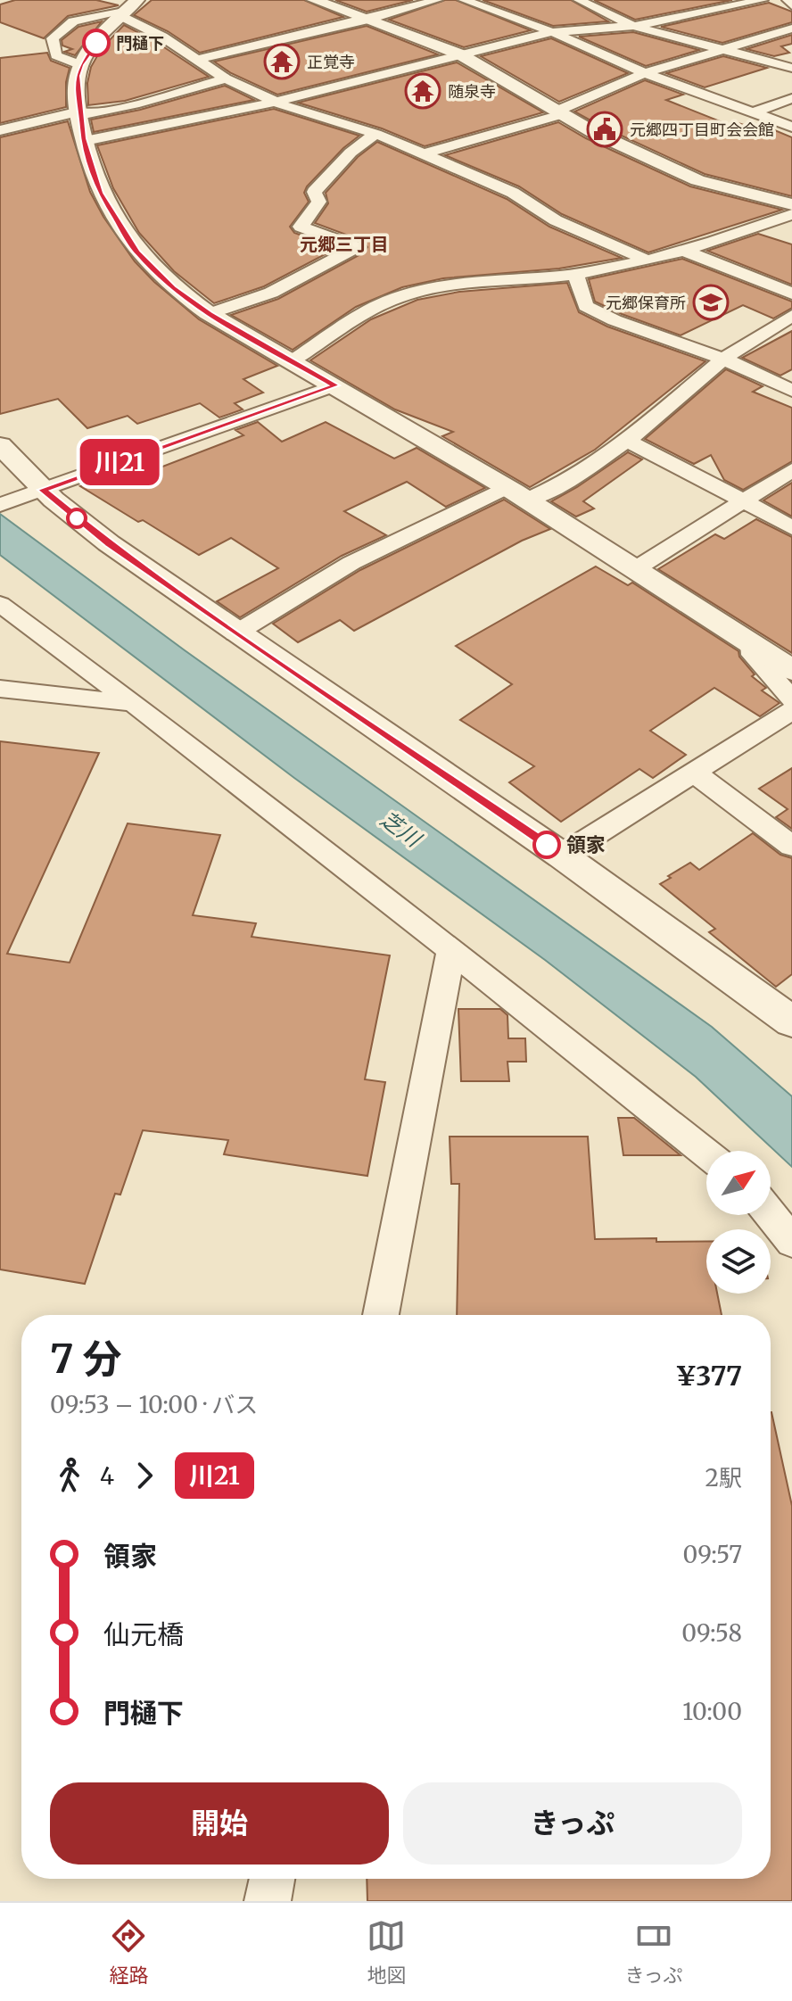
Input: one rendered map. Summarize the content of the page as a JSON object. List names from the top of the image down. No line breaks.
{"districts":["元郷三丁目"],"water":["芝川"],"places":{"other":["門樋下","領家"],"temple":["正覚寺","随泉寺"],"public building":["元郷四丁目町会会館"],"school or university":["元郷保育所"]},"lines":["bus line 川21"],"north":"top right","page":{"on_map":"川21","heading":["7 分","09:53 – 10:00 · バス","¥377"],"legs":["4","川21","2駅"],"list":[{"name":"領家","value":"09:57"},{"name":"仙元橋","value":"09:58"},{"name":"門樋下","value":"10:00"}],"buttons":["開始","きっぷ"],"tabs":["経路","地図","きっぷ"]}}
